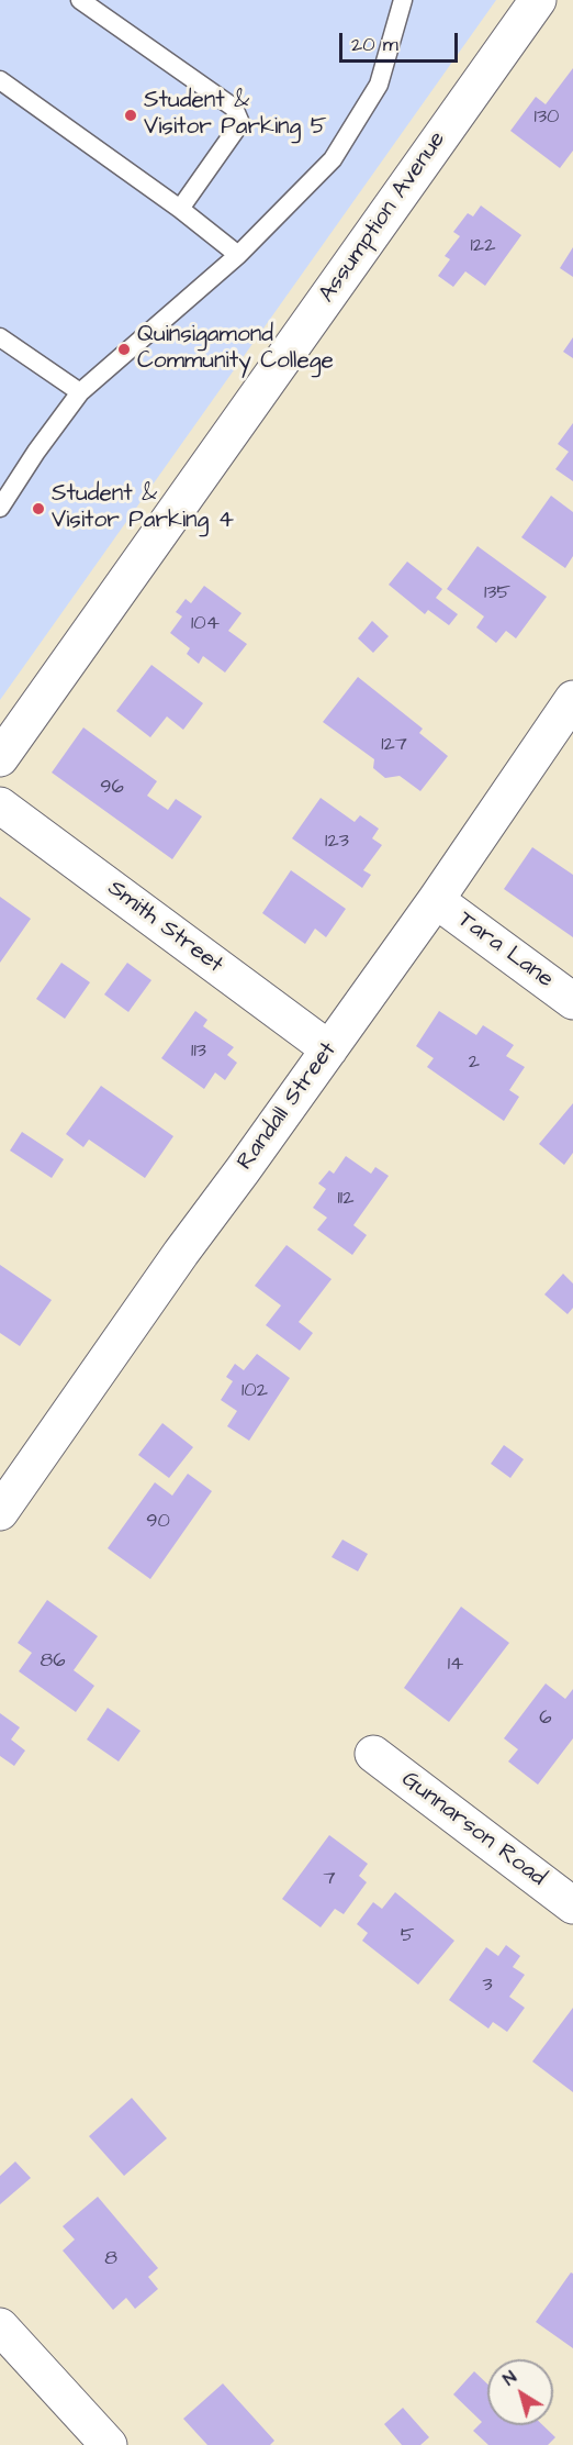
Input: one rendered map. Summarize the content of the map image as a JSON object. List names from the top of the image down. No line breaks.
{"streets":{"street":["Assumption Avenue","Smith Street","Tara Lane","Randall Street","Gunnarson Road"]},"crossings":[["Smith Street","Randall Street"],["Tara Lane","Randall Street"]],"places":["Student & Visitor Parking 5","Quinsigamond Community College","Student & Visitor Parking 4"],"house_numbers":["130","122","135","104","127","96","123","113","2","112","102","90","86","14","6","7","5","3","8"],"scale_bar":"20 m","north":"top left"}
